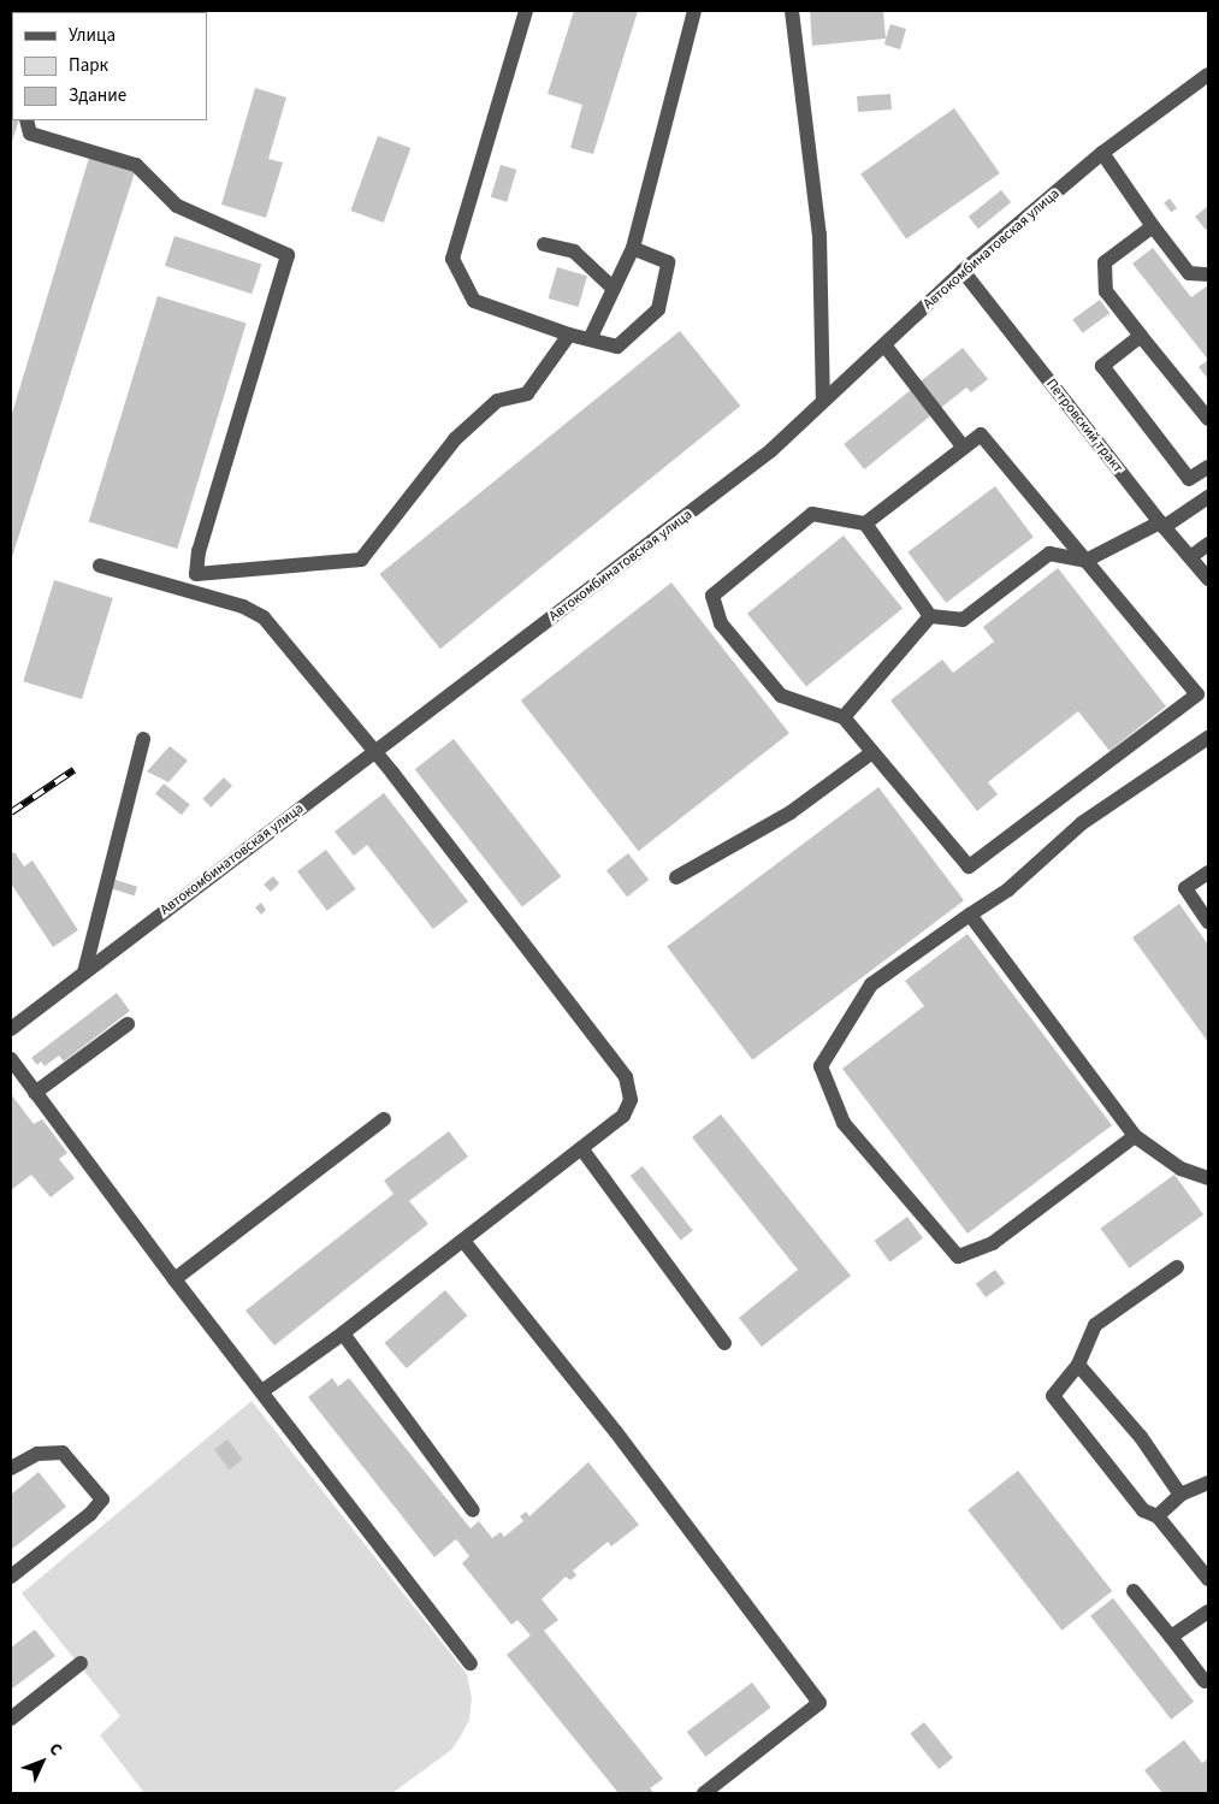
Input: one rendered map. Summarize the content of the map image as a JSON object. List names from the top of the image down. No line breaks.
{"streets":{"street":["Автокомбинатовская улица","Петровский тракт"]},"crossings":[["Автокомбинатовская улица","Петровский тракт"]],"legend":["Улица","Парк","Здание"],"north":"top right"}
